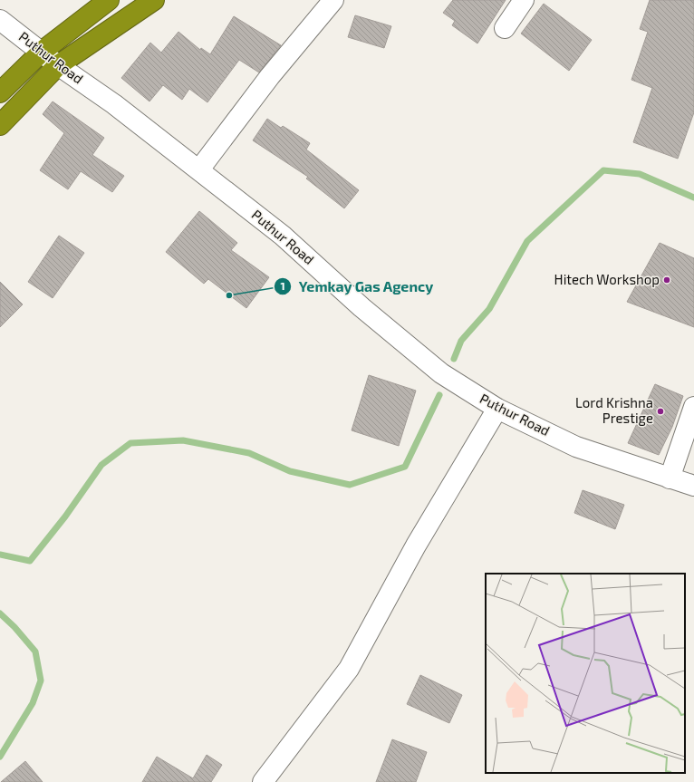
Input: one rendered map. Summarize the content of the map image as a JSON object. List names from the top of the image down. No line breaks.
{"streets":{"street":["Puthur Road"]},"places":["Hitech Workshop","Yemkay Gas Agency","Lord Krishna Prestige"]}
